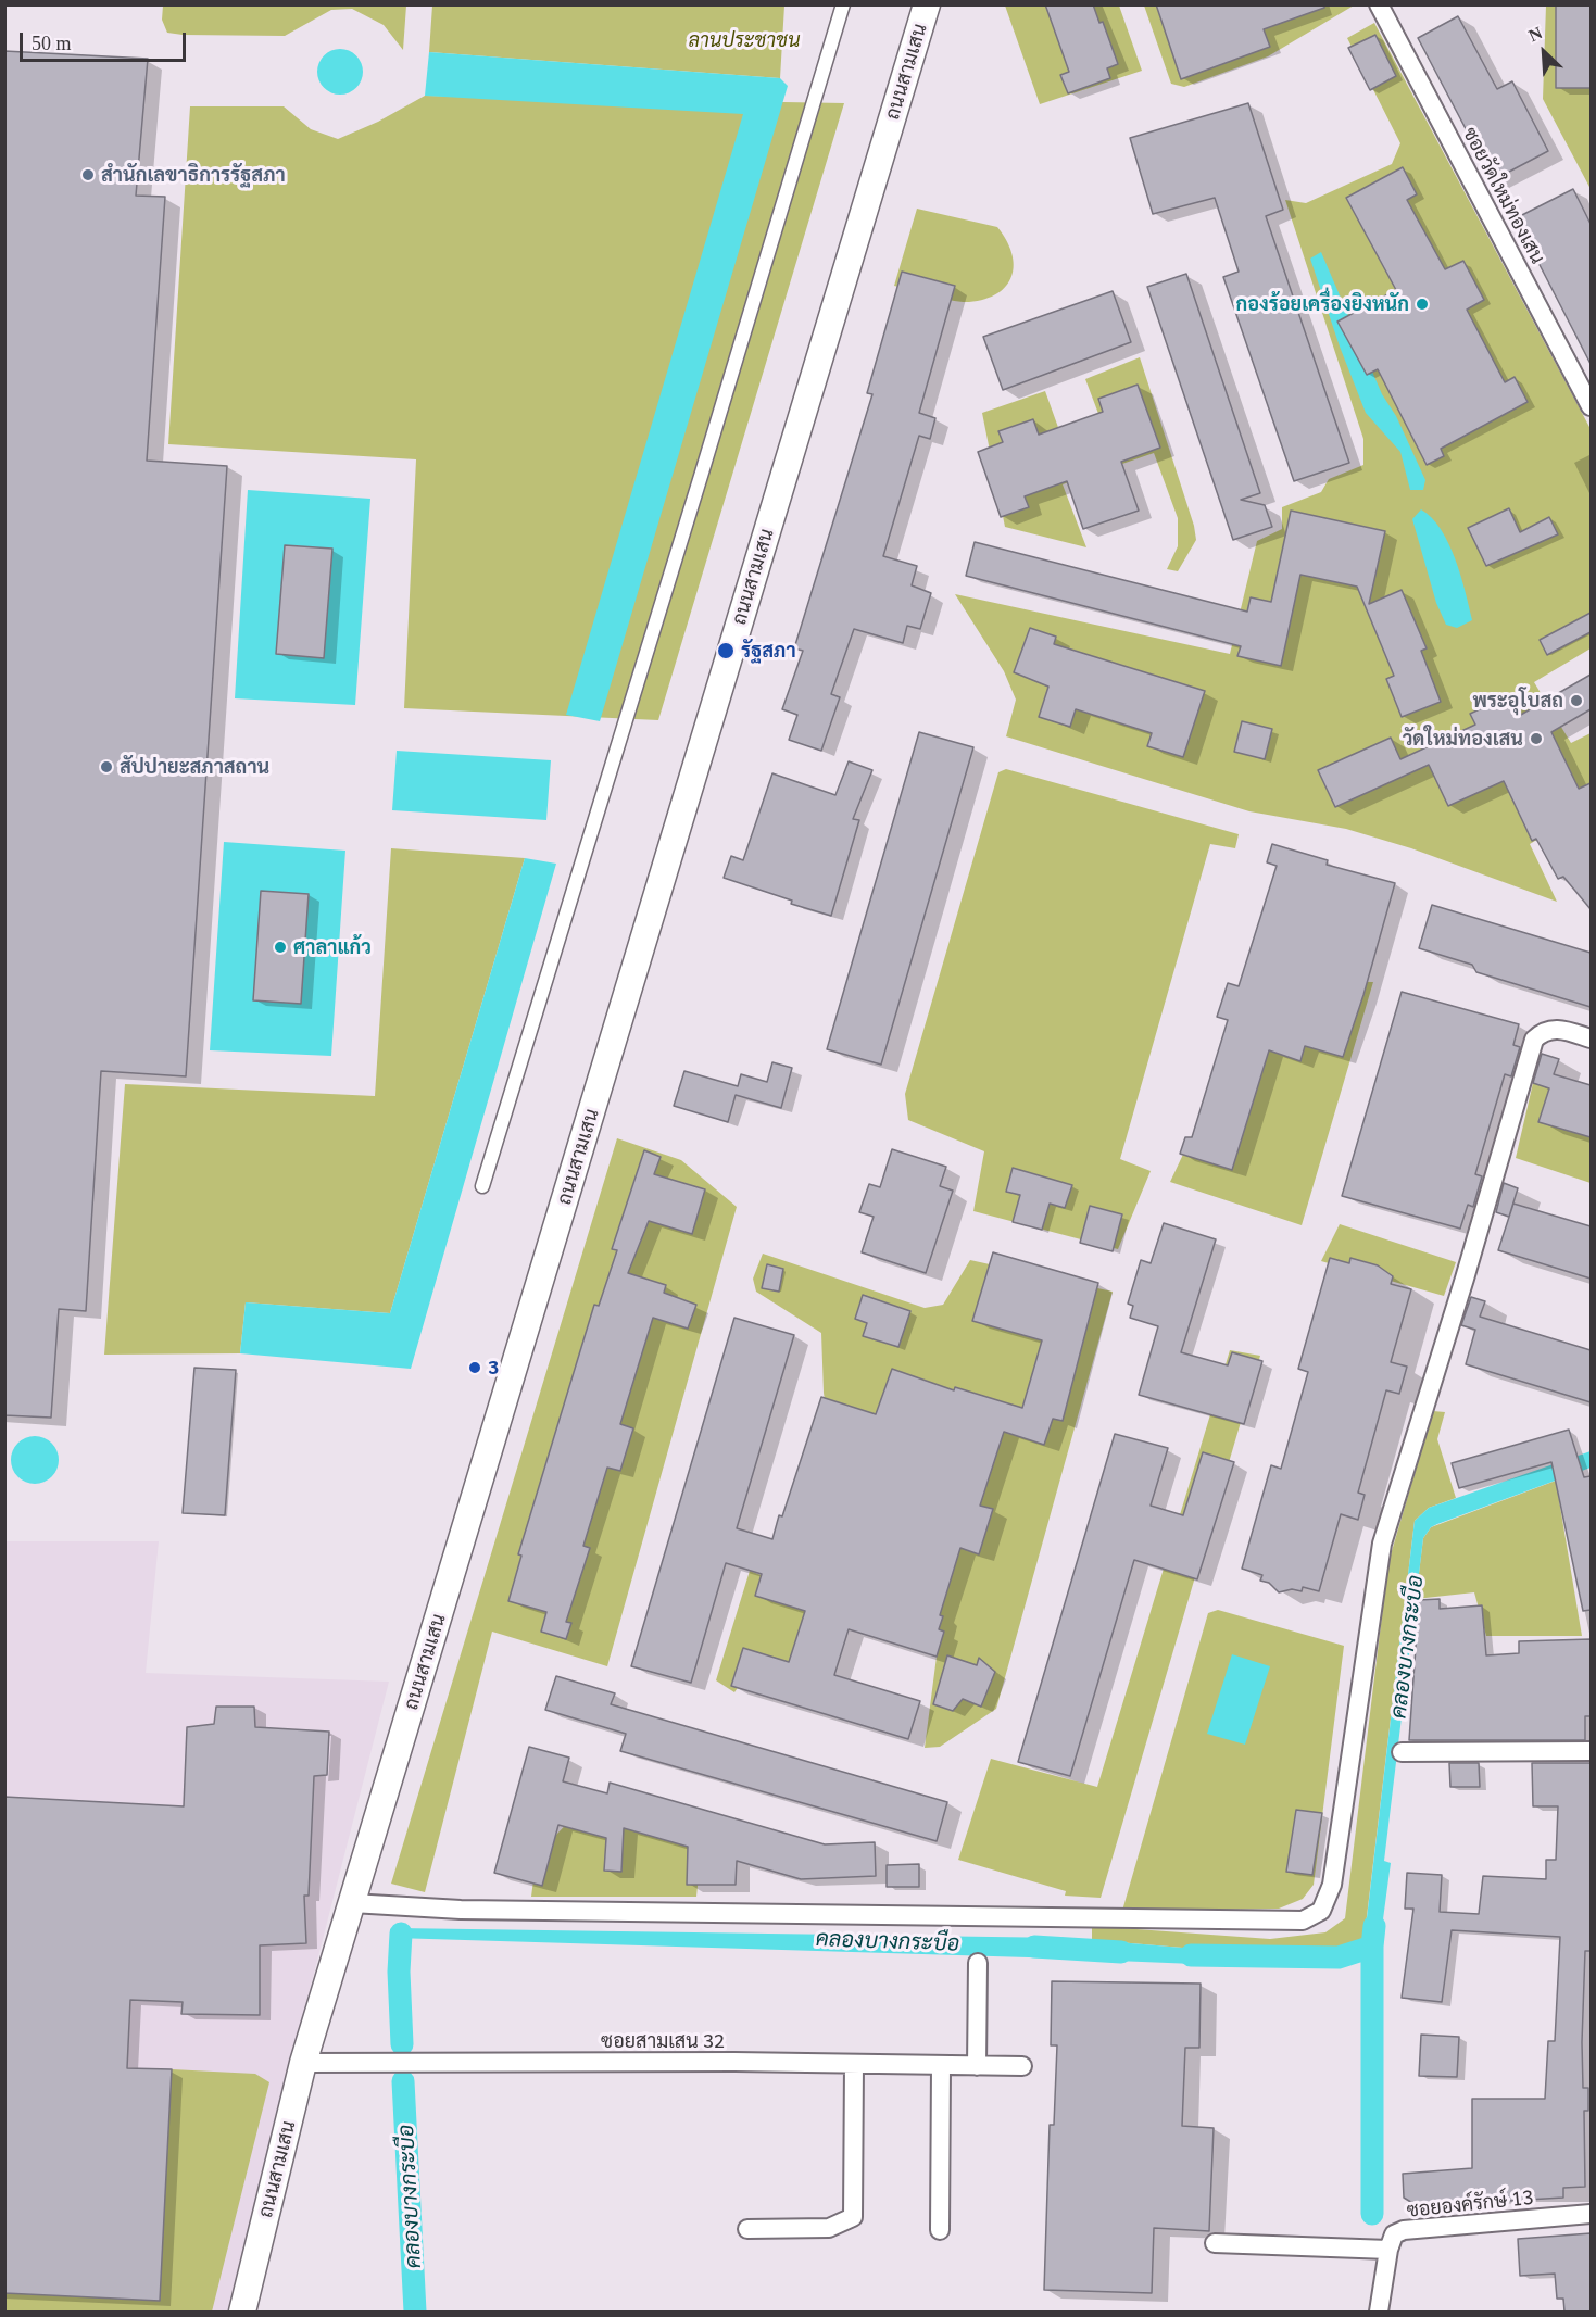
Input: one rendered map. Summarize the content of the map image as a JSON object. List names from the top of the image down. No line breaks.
{"streets":{"main road":["ถนนสามเสน"],"street":["ซอยวัดใหม่ทองเสน","ซอยสามเสน 32","ซอยองค์รักษ์ 13"]},"crossings":[["ถนนสามเสน","ซอยสามเสน 32"]],"water":["คลองบางกระบือ"],"parks":["ลานประชาชน"],"places":["สำนักเลขาธิการรัฐสภา","กองร้อยเครื่องยิงหนัก","รัฐสภา","พระอุโบสถ","วัดใหม่ทองเสน","สัปปายะสภาสถาน","ศาลาแก้ว","3"],"scale_bar":"50 m","north":"top left"}
